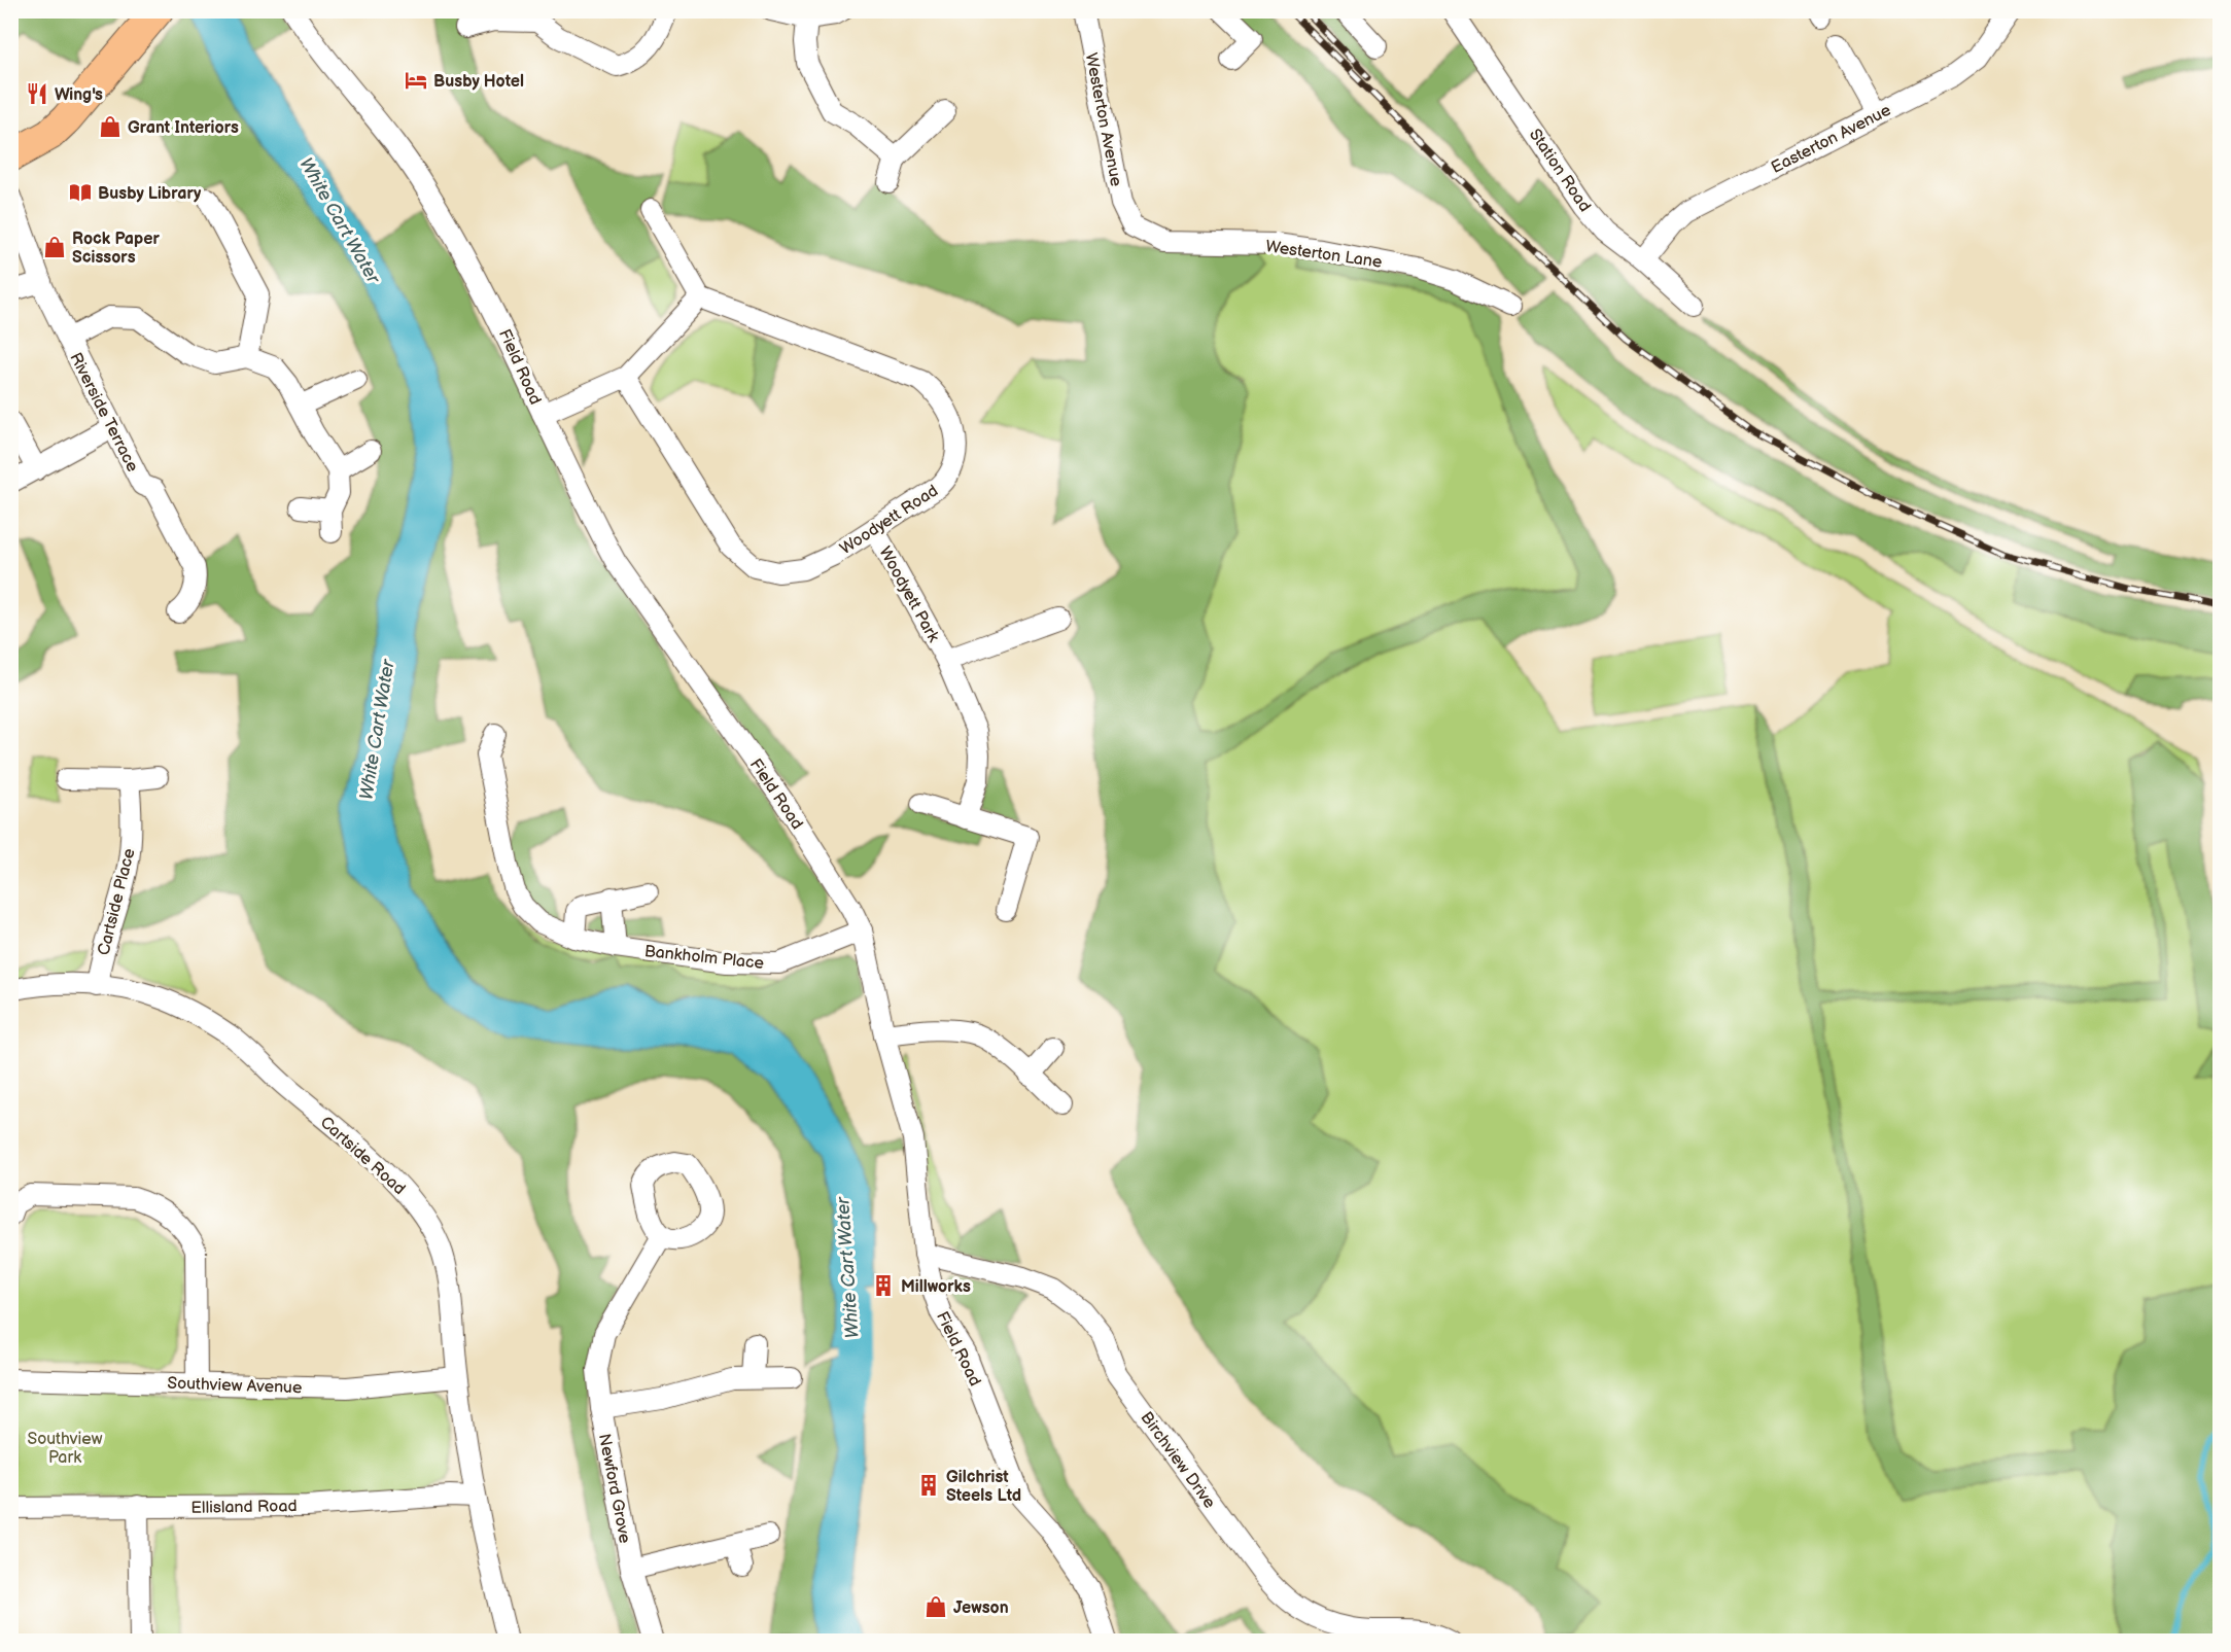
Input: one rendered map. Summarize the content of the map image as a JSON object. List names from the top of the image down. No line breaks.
{"streets":{"street":["Westerton Avenue","Easterton Avenue","Station Road","Westerton Lane","Field Road","Riverside Terrace","Woodyett Road","Woodyett Park","Cartside Place","Bankholm Place","Cartside Road","Southview Avenue","Birchview Drive","Newford Grove","Ellisland Road"]},"crossings":[["Westerton Avenue","Westerton Lane"],["Easterton Avenue","Station Road"],["Field Road","Bankholm Place"],["Field Road","Birchview Drive"],["Woodyett Road","Woodyett Park"],["Cartside Place","Cartside Road"],["Cartside Road","Southview Avenue"],["Cartside Road","Ellisland Road"]],"water":["White Cart Water"],"parks":["Southview Park"],"places":{"hotel":["Busby Hotel"],"restaurant":["Wing's"],"shop":["Grant Interiors","Rock Paper Scissors","Jewson"],"library":["Busby Library"],"building":["Millworks","Gilchrist Steels Ltd"]}}
